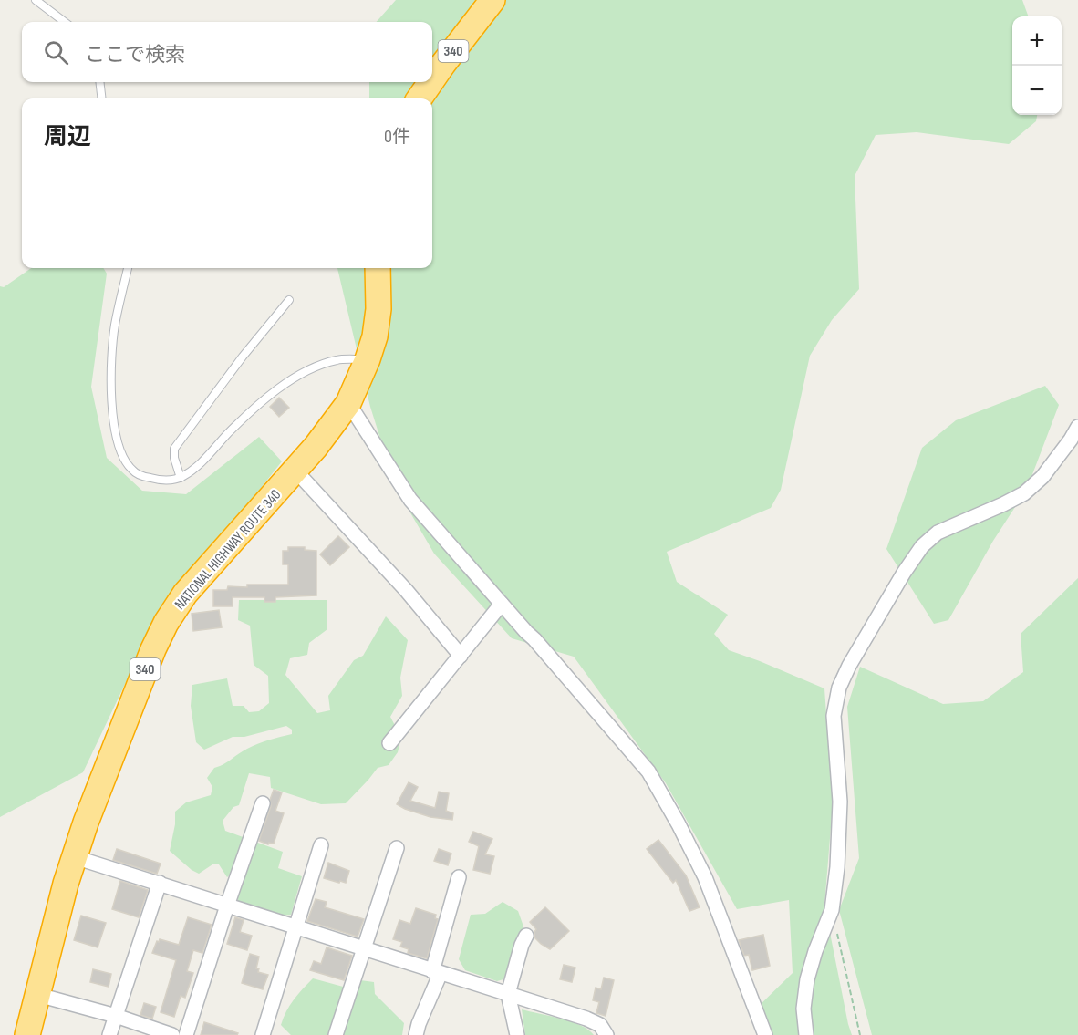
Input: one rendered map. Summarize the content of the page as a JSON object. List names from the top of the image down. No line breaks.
{"streets":{"highway":["340","NATIONAL HIGHWAY ROUTE 340"]},"page":{"map_buttons":["+","−"],"search":"ここで検索","heading":["周辺","0件"]}}
